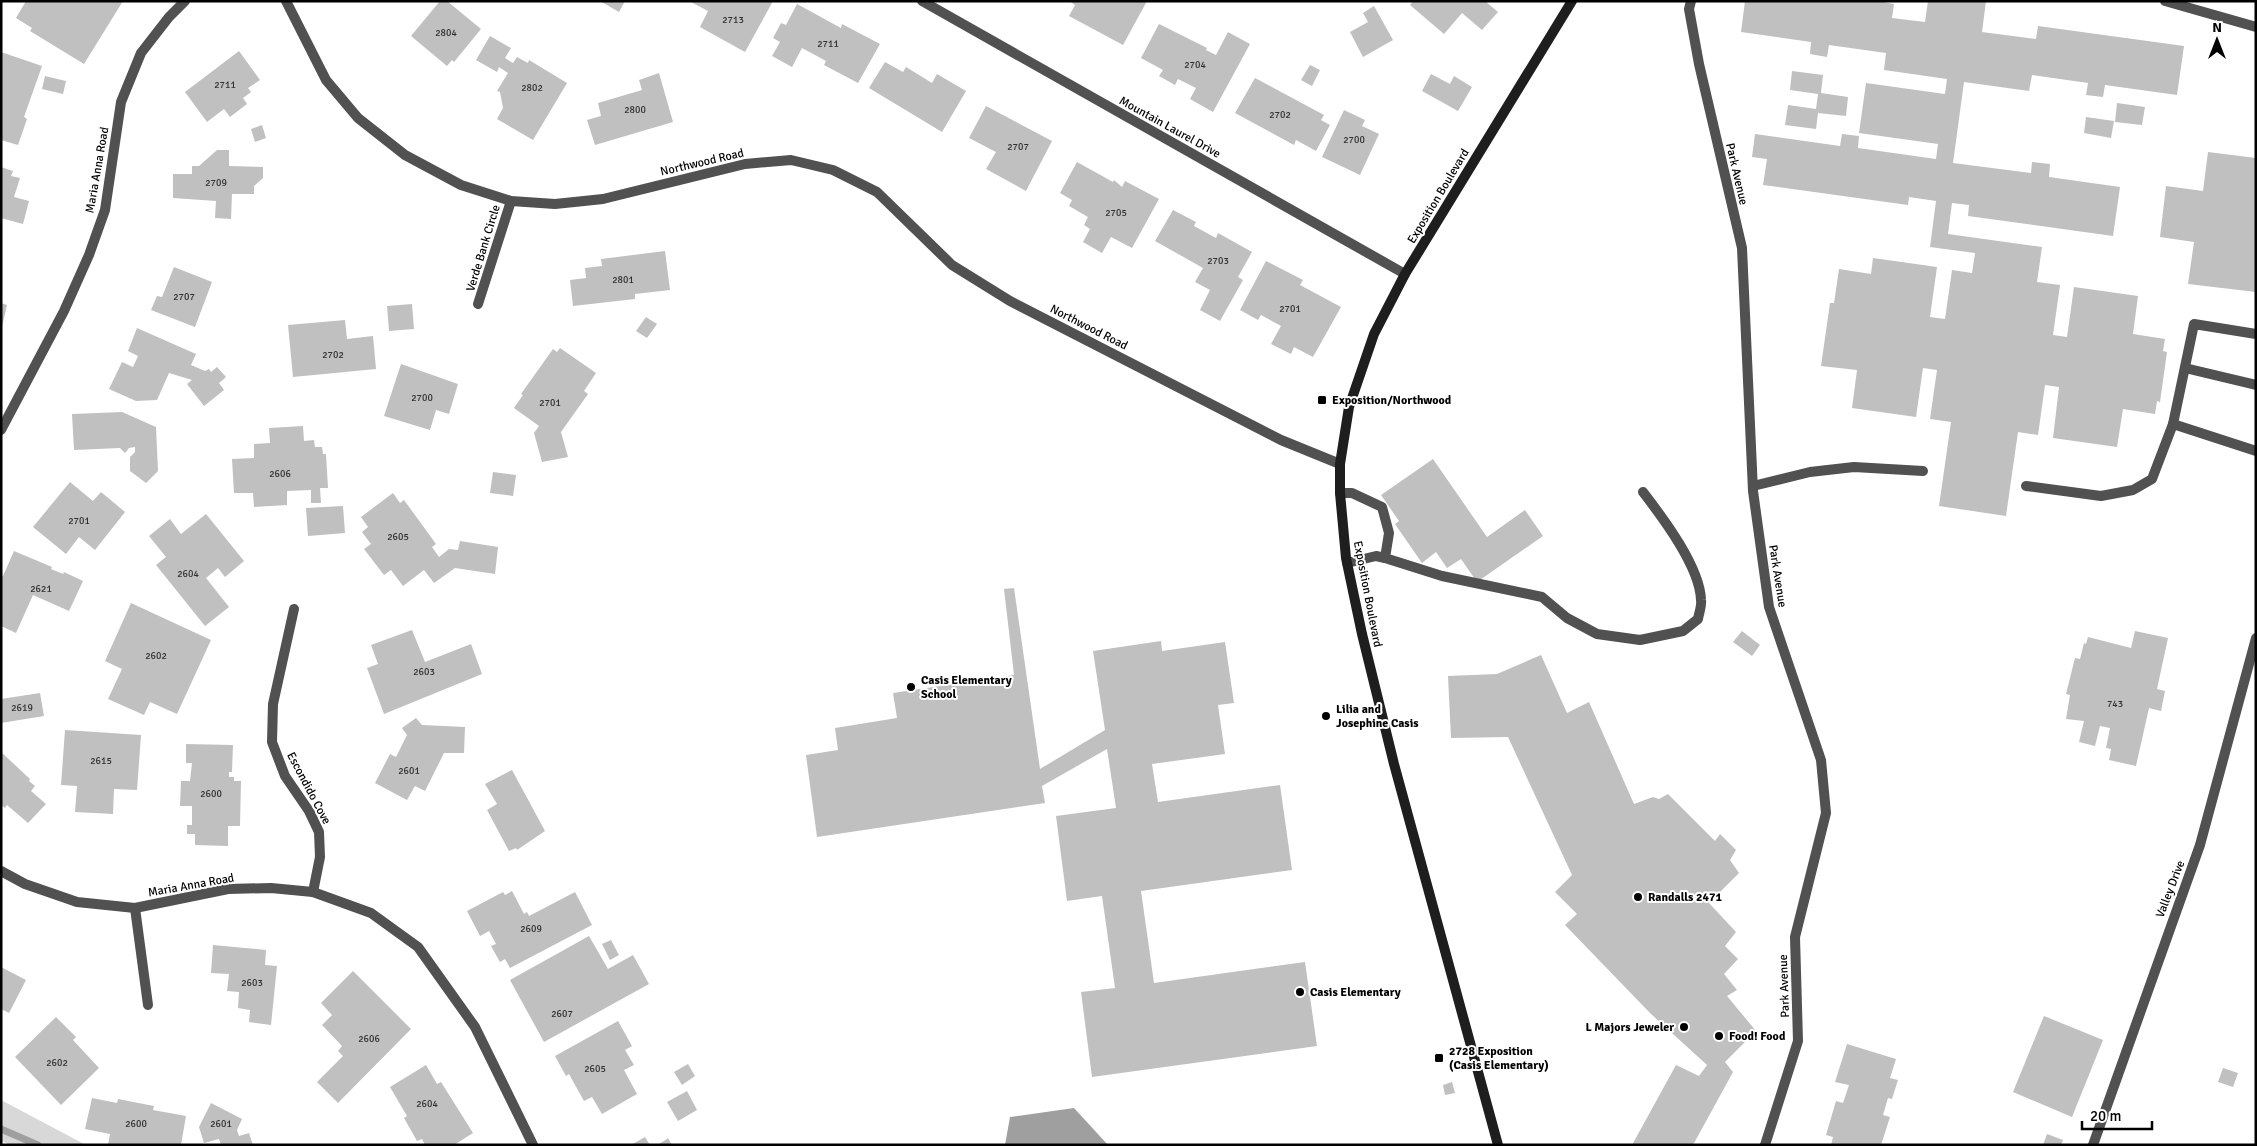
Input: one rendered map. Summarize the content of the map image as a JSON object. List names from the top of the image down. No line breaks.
{"streets":{"street":["Mountain Laurel Drive","Northwood Road","Maria Anna Road","Park Avenue","Exposition Boulevard","Verde Bank Circle","Escondido Cove","Valley Drive"]},"crossings":[["Mountain Laurel Drive","Exposition Boulevard"],["Northwood Road","Exposition Boulevard"],["Northwood Road","Verde Bank Circle"],["Maria Anna Road","Escondido Cove"]],"places":{"transit":["Exposition/Northwood","2728 Exposition (Casis Elementary)"],"other":["Casis Elementary School","Lilia and Josephine Casis","Randalls 2471","Casis Elementary","L Majors Jeweler","Food! Food"]},"house_numbers":["2713","2804","2711","2704","2711","2802","2800","2702","2700","2707","2709","2705","2703","2801","2707","2701","2702","2700","2701","2606","2701","2605","2604","2621","2602","2603","743","2619","2615","2601","2600","2609","2603","2607","2606","2602","2605","2604","2600","2601"],"scale_bar":"20 m","north":"top"}
